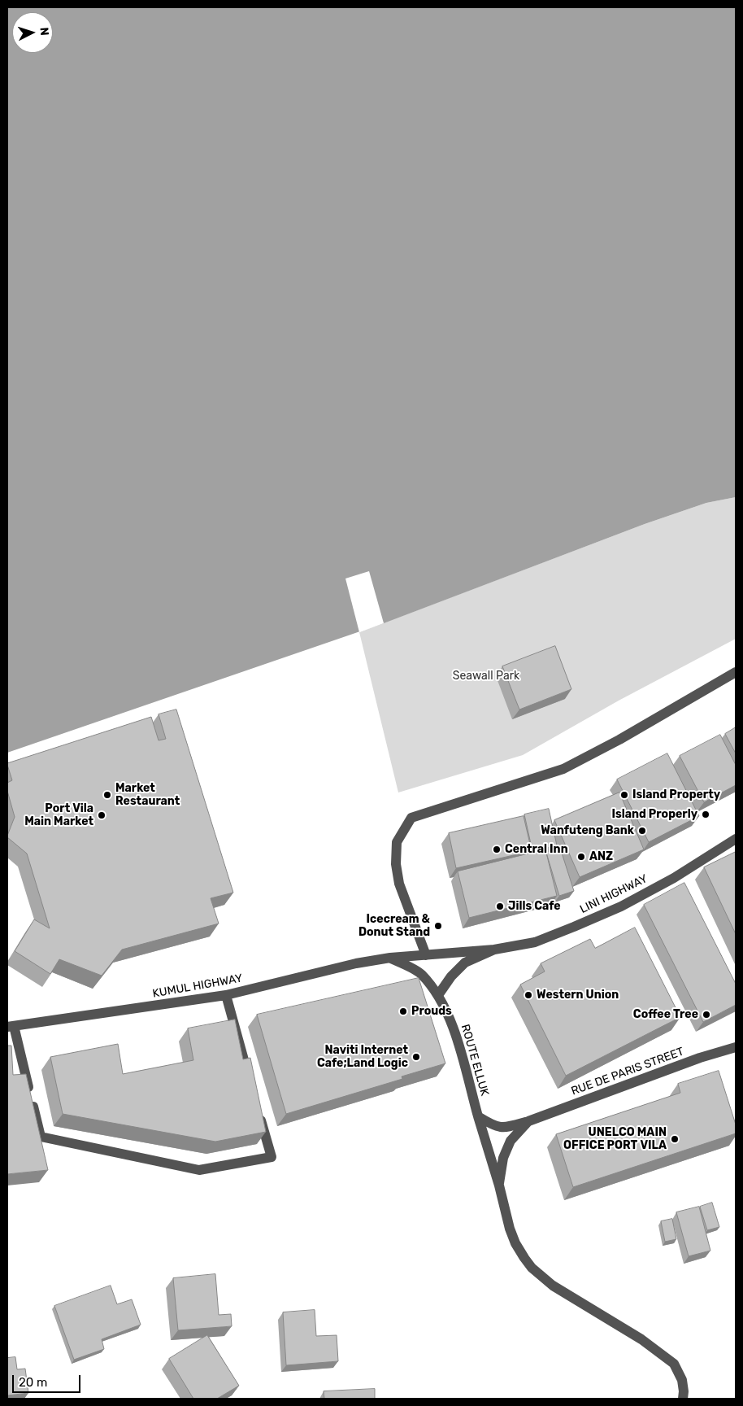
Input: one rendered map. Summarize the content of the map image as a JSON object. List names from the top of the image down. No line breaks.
{"streets":{"street":["LINI HIGHWAY","KUMUL HIGHWAY","ROUTE ELLUK","RUE DE PARIS STREET"]},"crossings":[["LINI HIGHWAY","KUMUL HIGHWAY"],["LINI HIGHWAY","ROUTE ELLUK"],["KUMUL HIGHWAY","ROUTE ELLUK"],["ROUTE ELLUK","RUE DE PARIS STREET"]],"parks":["Seawall Park"],"places":["Market Restaurant","Island Property","Island Properly","Port Vila Main Market","Wanfuteng Bank","Central Inn","ANZ","Jills Cafe","Icecream & Donut Stand","Western Union","Prouds","Coffee Tree","Naviti Internet Cafe;Land Logic","UNELCO MAIN OFFICE PORT VILA"],"scale_bar":"20 m","north":"right"}
